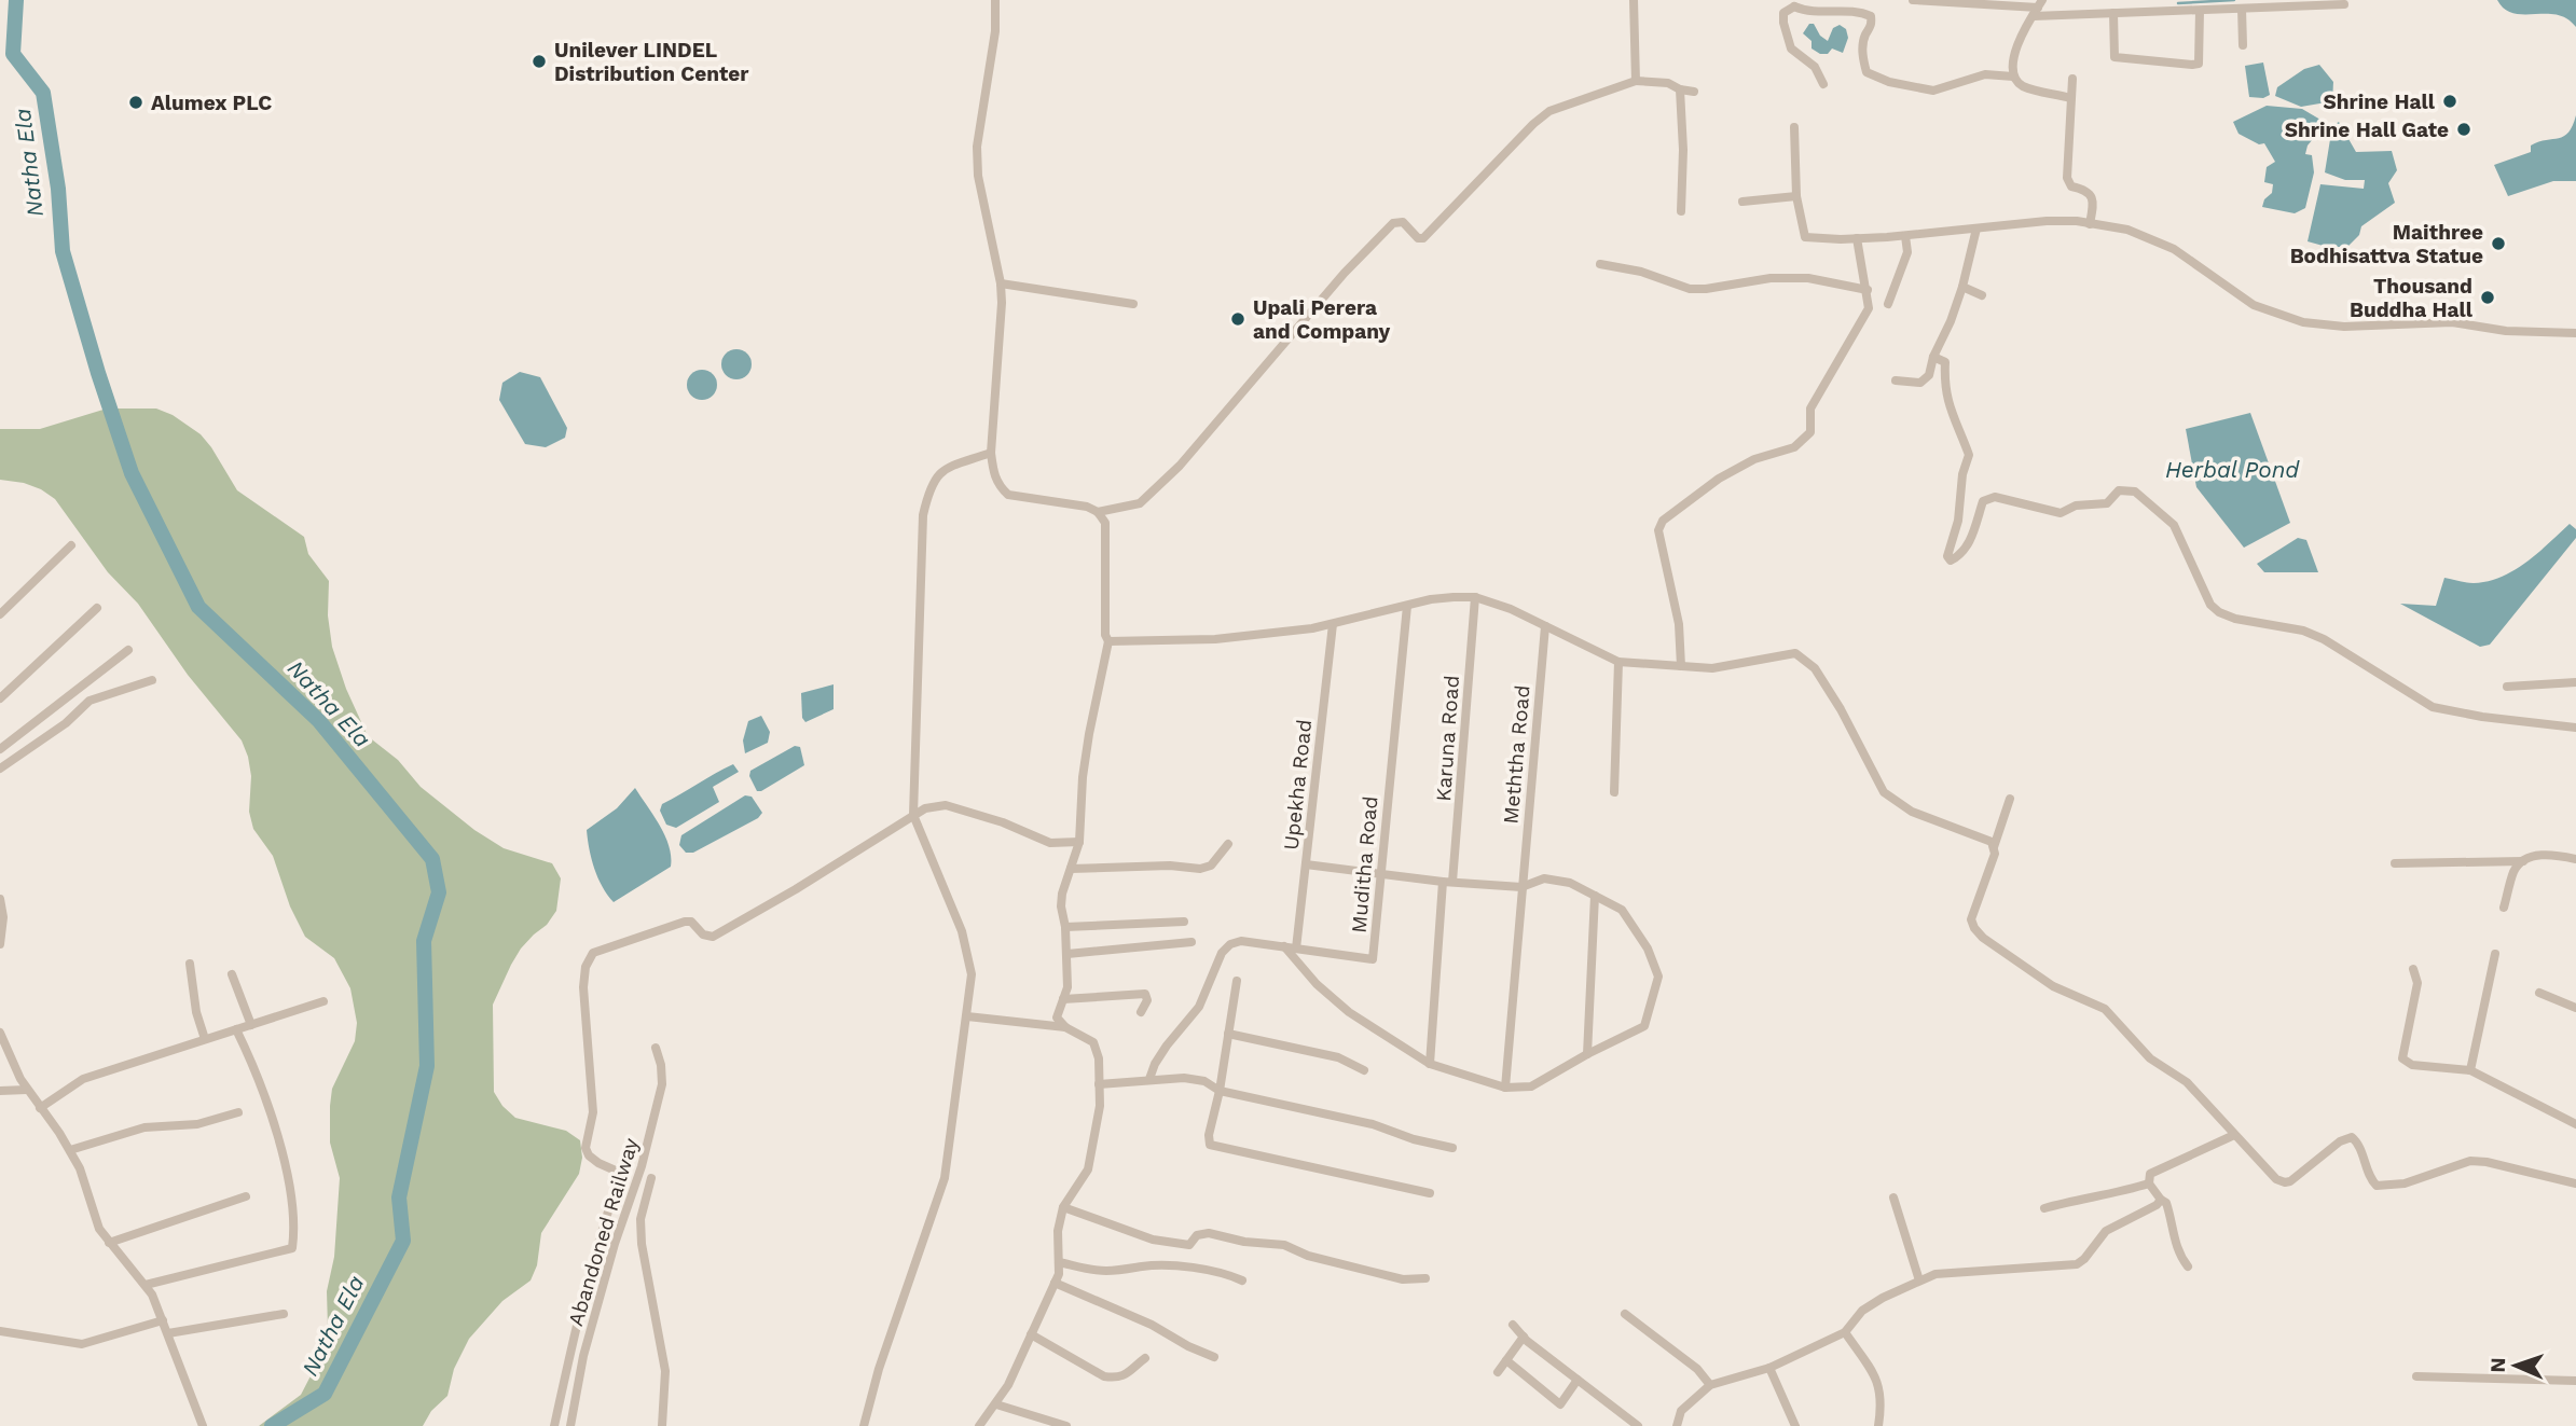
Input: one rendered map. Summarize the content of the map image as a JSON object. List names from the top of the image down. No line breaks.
{"streets":{"street":["Karuna Road","Meththa Road","Upekha Road","Muditha Road","Abandoned Railway"]},"crossings":[["Upekha Road","Muditha Road"]],"water":["Natha Ela","Herbal Pond"],"places":["Unilever LINDEL Distribution Center","Shrine Hall","Alumex PLC","Shrine Hall Gate","Maithree Bodhisattva Statue","Thousand Buddha Hall","Upali Perera and Company"],"north":"left"}
